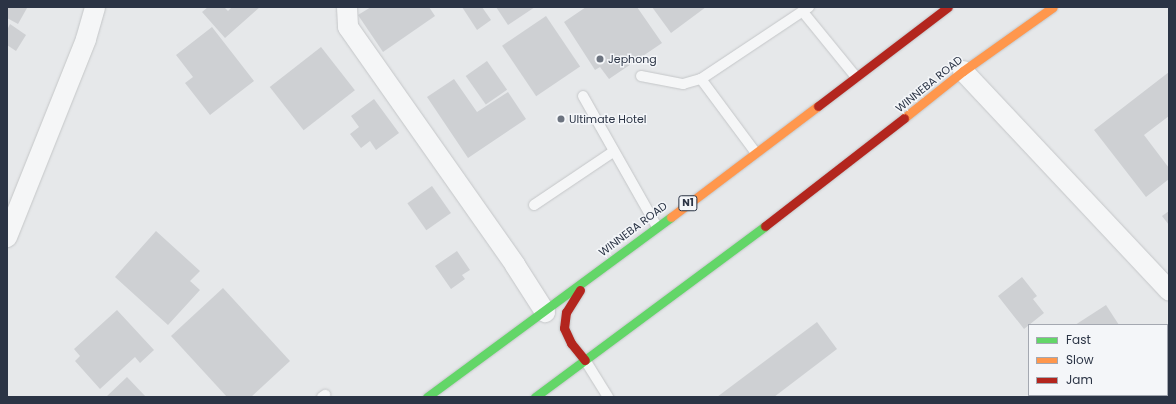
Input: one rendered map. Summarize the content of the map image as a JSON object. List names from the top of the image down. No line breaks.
{"streets":{"highway":["WINNEBA ROAD","N1"]},"places":["Jephong","Ultimate Hotel"],"legend":["Fast","Slow","Jam"]}
